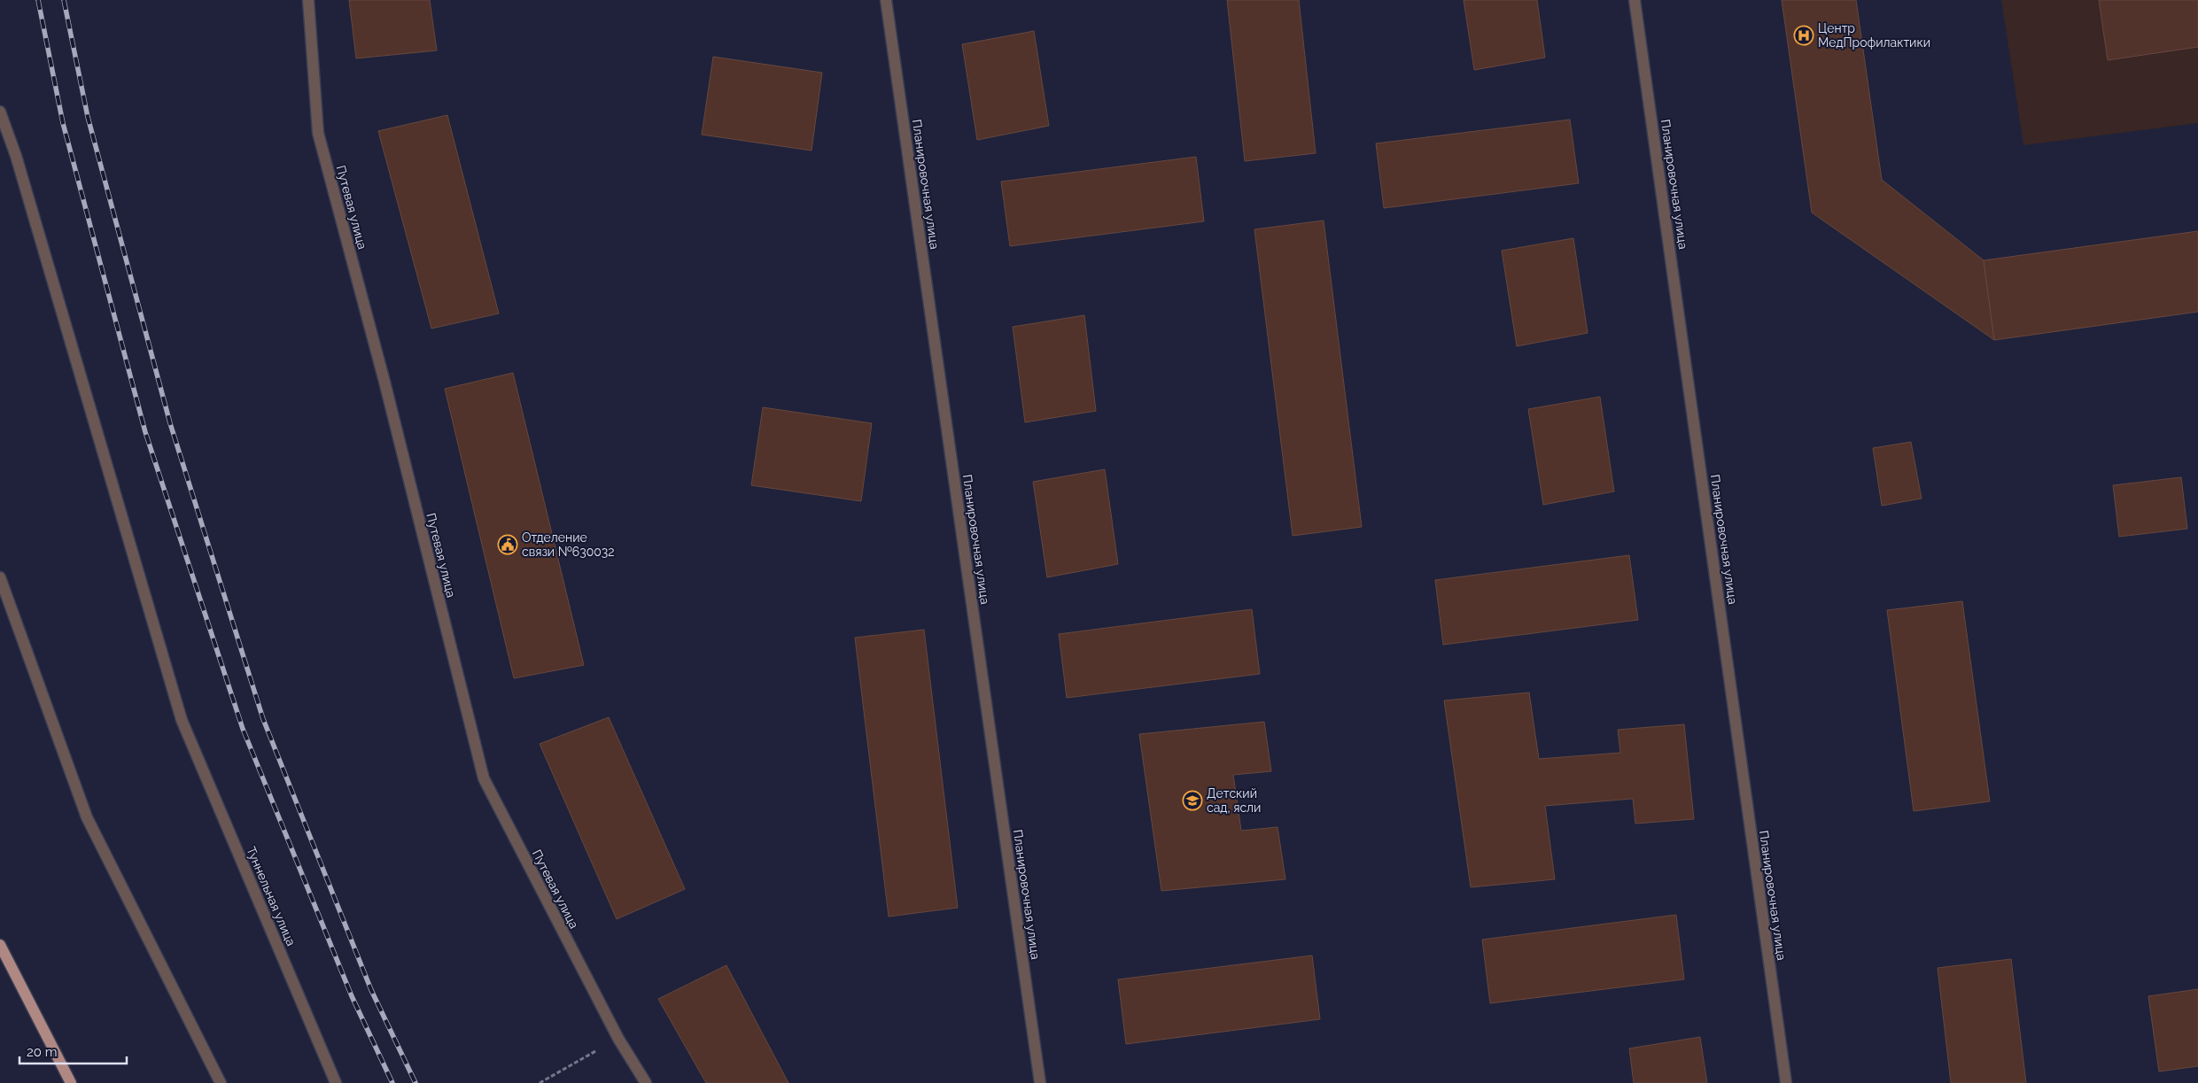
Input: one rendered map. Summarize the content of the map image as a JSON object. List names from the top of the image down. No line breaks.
{"streets":{"street":["Планировочная улица","Путевая улица","Туннельная улица"]},"places":{"hospital":["Центр МедПрофилактики"],"public building":["Отделение связи №630032"],"school or university":["Детский сад, ясли"]},"scale_bar":"20 m"}
